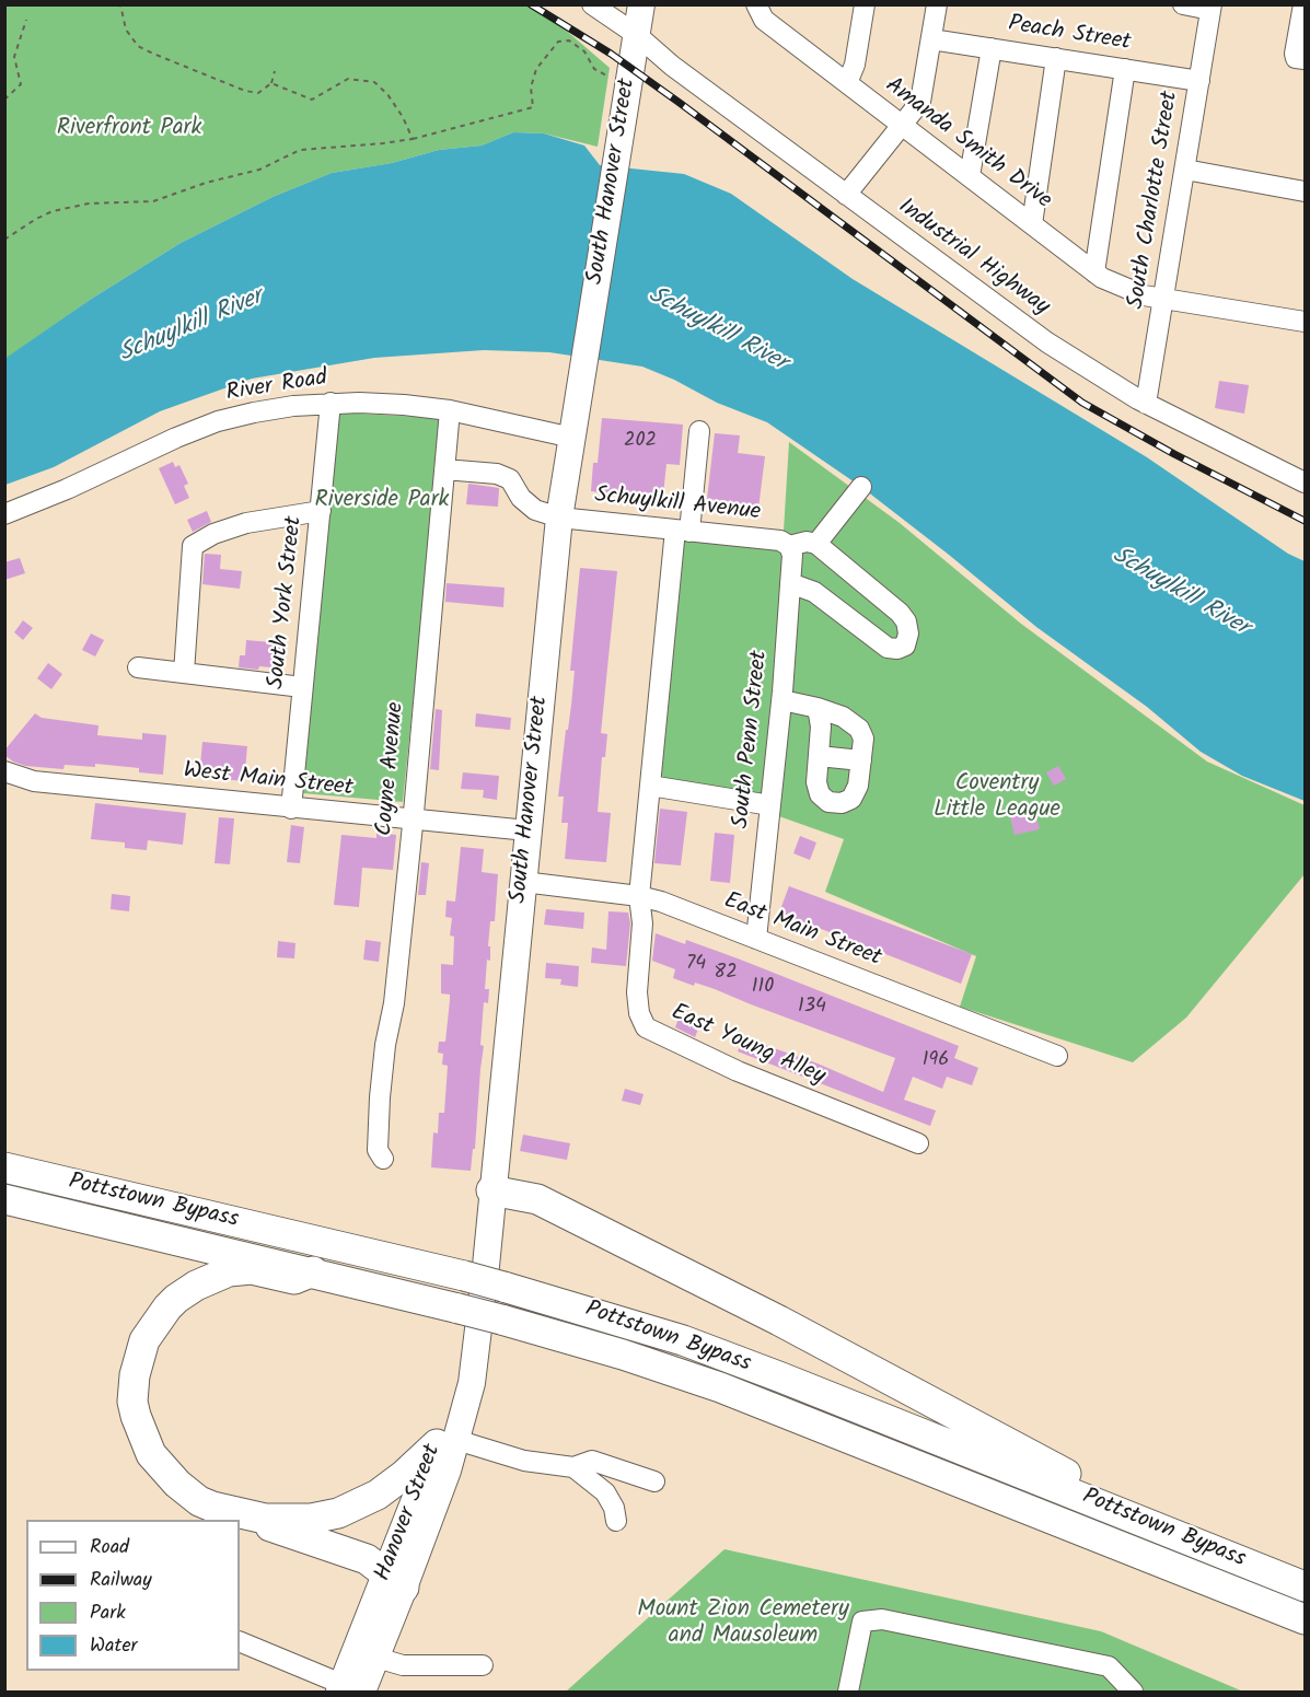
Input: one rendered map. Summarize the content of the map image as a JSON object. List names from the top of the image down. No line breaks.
{"streets":{"highway":["Pottstown Bypass"],"main road":["South Hanover Street","Hanover Street"],"street":["Peach Street","Amanda Smith Drive","South Charlotte Street","Industrial Highway","River Road","Schuylkill Avenue","South York Street","South Penn Street","Coyne Avenue","West Main Street","East Main Street","East Young Alley"]},"crossings":[["Peach Street","South Charlotte Street"],["Amanda Smith Drive","South Charlotte Street"],["South Hanover Street","Industrial Highway"],["South Hanover Street","River Road"],["South Hanover Street","Schuylkill Avenue"],["South Hanover Street","West Main Street"],["South Hanover Street","East Main Street"],["South Hanover Street","Hanover Street"],["South Charlotte Street","Industrial Highway"],["River Road","South York Street"],["River Road","Coyne Avenue"],["Schuylkill Avenue","South Penn Street"],["Schuylkill Avenue","Coyne Avenue"],["South York Street","West Main Street"],["South Penn Street","East Main Street"],["Coyne Avenue","West Main Street"],["East Main Street","East Young Alley"],["Pottstown Bypass","Hanover Street"]],"water":["Schuylkill River"],"parks":["Riverfront Park","Riverside Park","Coventry Little League","Mount Zion Cemetery and Mausoleum"],"house_numbers":["202","74","82","110","134","196"],"legend":["Road","Railway","Park","Water"]}
